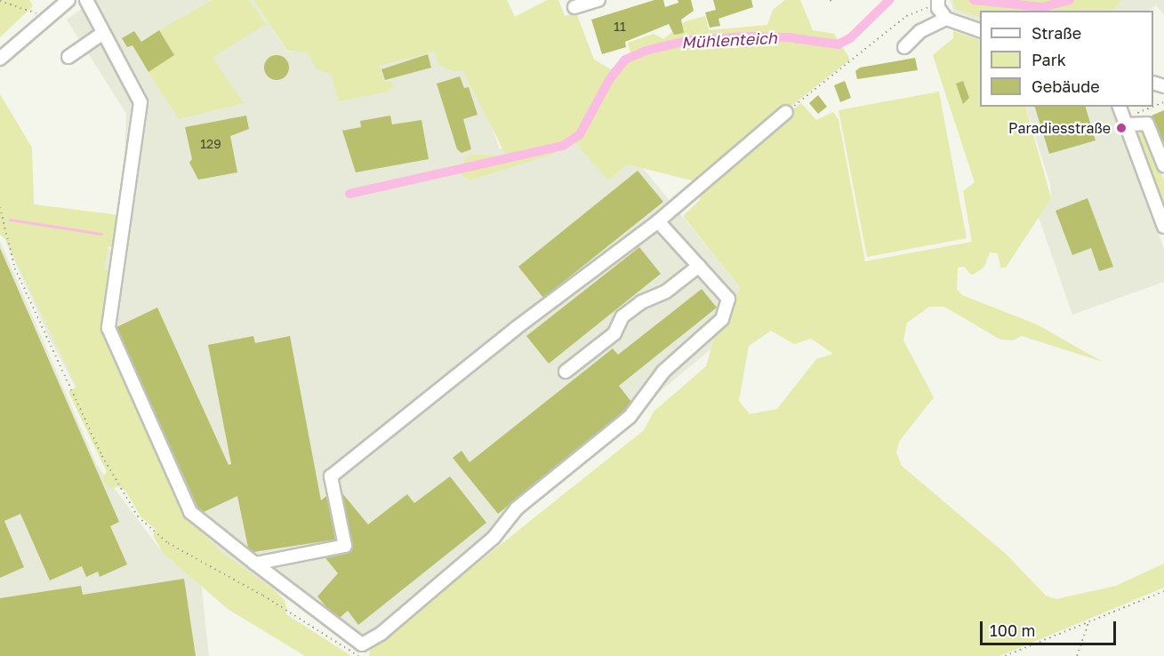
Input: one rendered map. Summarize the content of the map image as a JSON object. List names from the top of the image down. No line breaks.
{"water":["Mühlenteich"],"places":["Paradiesstraße"],"house_numbers":["11","129"],"legend":["Straße","Park","Gebäude"],"scale_bar":"100 m"}
